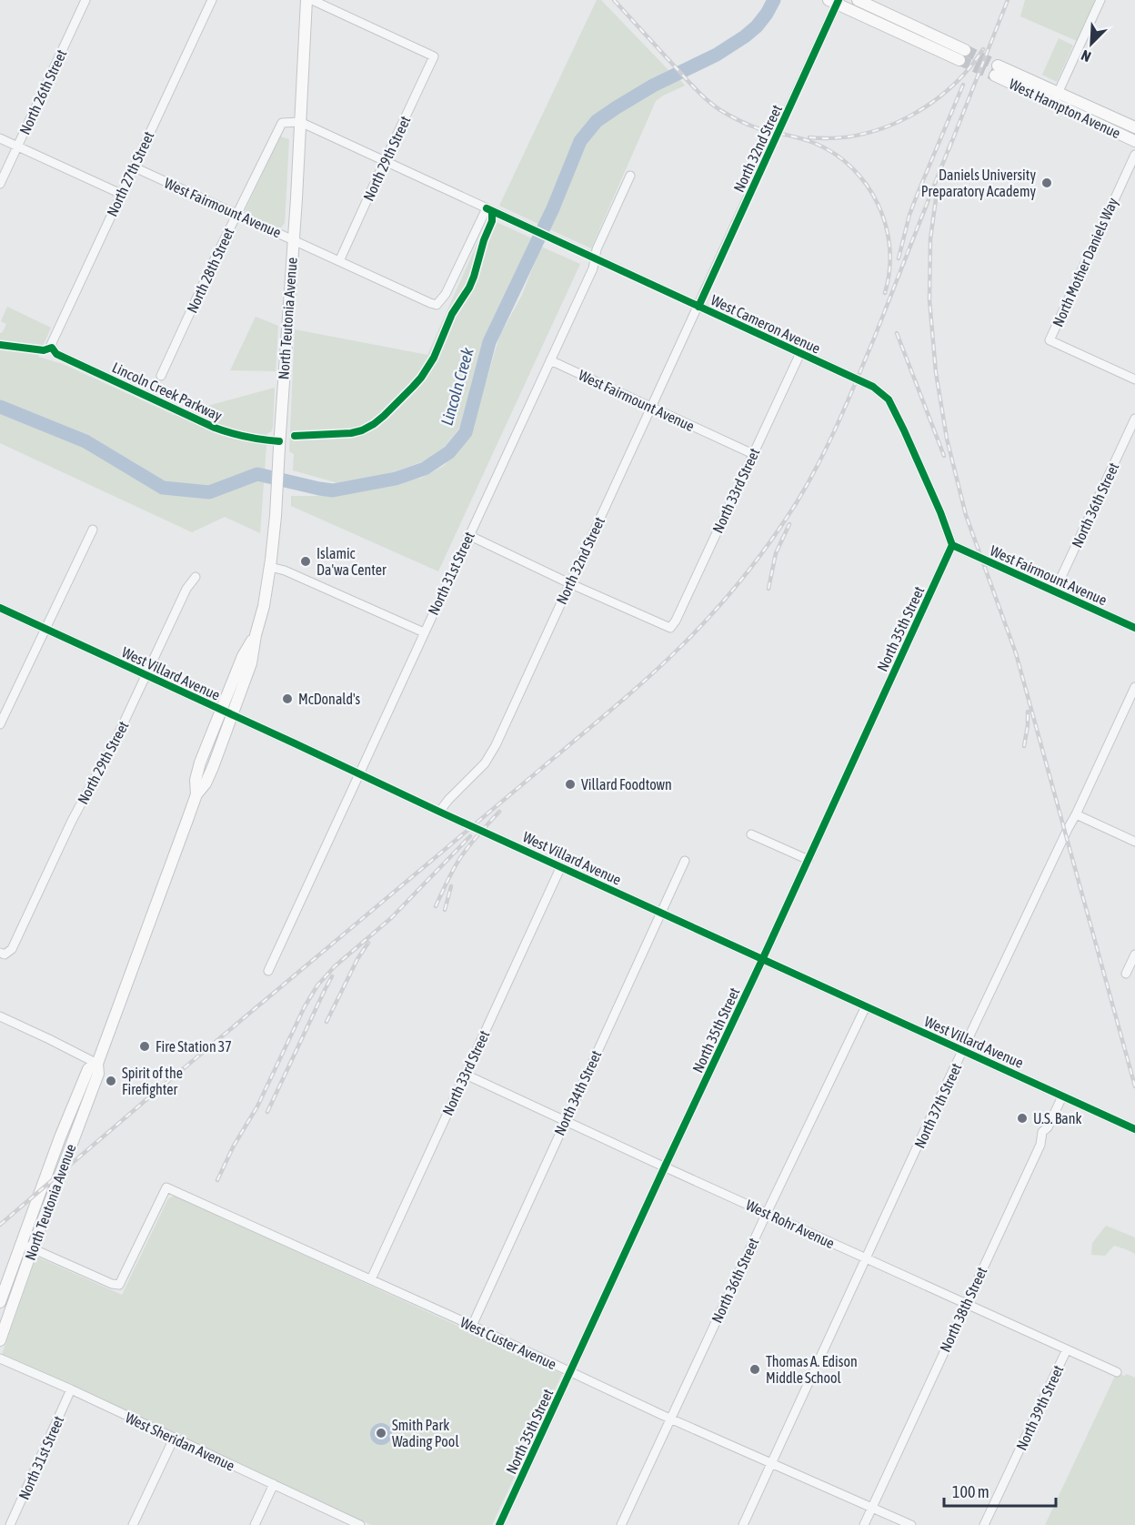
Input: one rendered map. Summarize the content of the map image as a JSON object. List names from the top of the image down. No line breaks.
{"streets":{"main road":["West Hampton Avenue","North Teutonia Avenue"],"street":["North 26th Street","North 32nd Street","North 29th Street","North 27th Street","West Fairmount Avenue","North Mother Daniels Way","North 28th Street","West Cameron Avenue","Lincoln Creek Parkway","North 33rd Street","North 36th Street","North 31st Street","North 35th Street","West Villard Avenue","North 34th Street","North 37th Street","West Rohr Avenue","North 38th Street","West Custer Avenue","North 39th Street","West Sheridan Avenue"]},"crossings":[["North 32nd Street","West Fairmount Avenue"],["North 32nd Street","West Cameron Avenue"],["North 32nd Street","North 33rd Street"],["North 32nd Street","West Villard Avenue"],["North 29th Street","West Fairmount Avenue"],["North 29th Street","West Cameron Avenue"],["North 29th Street","West Villard Avenue"],["North 27th Street","West Fairmount Avenue"],["North 27th Street","Lincoln Creek Parkway"],["West Fairmount Avenue","North 28th Street"],["West Fairmount Avenue","North Teutonia Avenue"],["West Fairmount Avenue","West Cameron Avenue"],["West Fairmount Avenue","North 33rd Street"],["West Fairmount Avenue","North 36th Street"],["West Fairmount Avenue","North 31st Street"],["West Fairmount Avenue","North 35th Street"],["North 28th Street","North Teutonia Avenue"],["North 28th Street","West Cameron Avenue"],["North Teutonia Avenue","West Cameron Avenue"],["North Teutonia Avenue","Lincoln Creek Parkway"],["North Teutonia Avenue","West Villard Avenue"],["North Teutonia Avenue","West Custer Avenue"],["West Cameron Avenue","North 33rd Street"],["West Cameron Avenue","North 31st Street"],["West Cameron Avenue","North 35th Street"],["North 33rd Street","West Villard Avenue"],["North 33rd Street","West Rohr Avenue"],["North 33rd Street","West Custer Avenue"],["North 36th Street","West Villard Avenue"],["North 36th Street","West Rohr Avenue"],["North 36th Street","West Custer Avenue"],["North 31st Street","West Villard Avenue"],["North 31st Street","West Sheridan Avenue"],["North 35th Street","West Villard Avenue"],["North 35th Street","West Rohr Avenue"],["North 35th Street","West Custer Avenue"],["West Villard Avenue","North 34th Street"],["West Villard Avenue","North 37th Street"],["West Villard Avenue","North 38th Street"],["North 34th Street","West Rohr Avenue"],["North 34th Street","West Custer Avenue"],["North 37th Street","West Rohr Avenue"],["North 37th Street","West Custer Avenue"],["West Rohr Avenue","North 38th Street"],["West Rohr Avenue","North 39th Street"],["North 38th Street","West Custer Avenue"]],"water":["Lincoln Creek"],"places":["Daniels University Preparatory Academy","Islamic Da'wa Center","McDonald's","Villard Foodtown","Fire Station 37","Spirit of the Firefighter","U.S. Bank","Thomas A. Edison Middle School","Smith Park Wading Pool"],"scale_bar":"100 m","north":"bottom left"}
